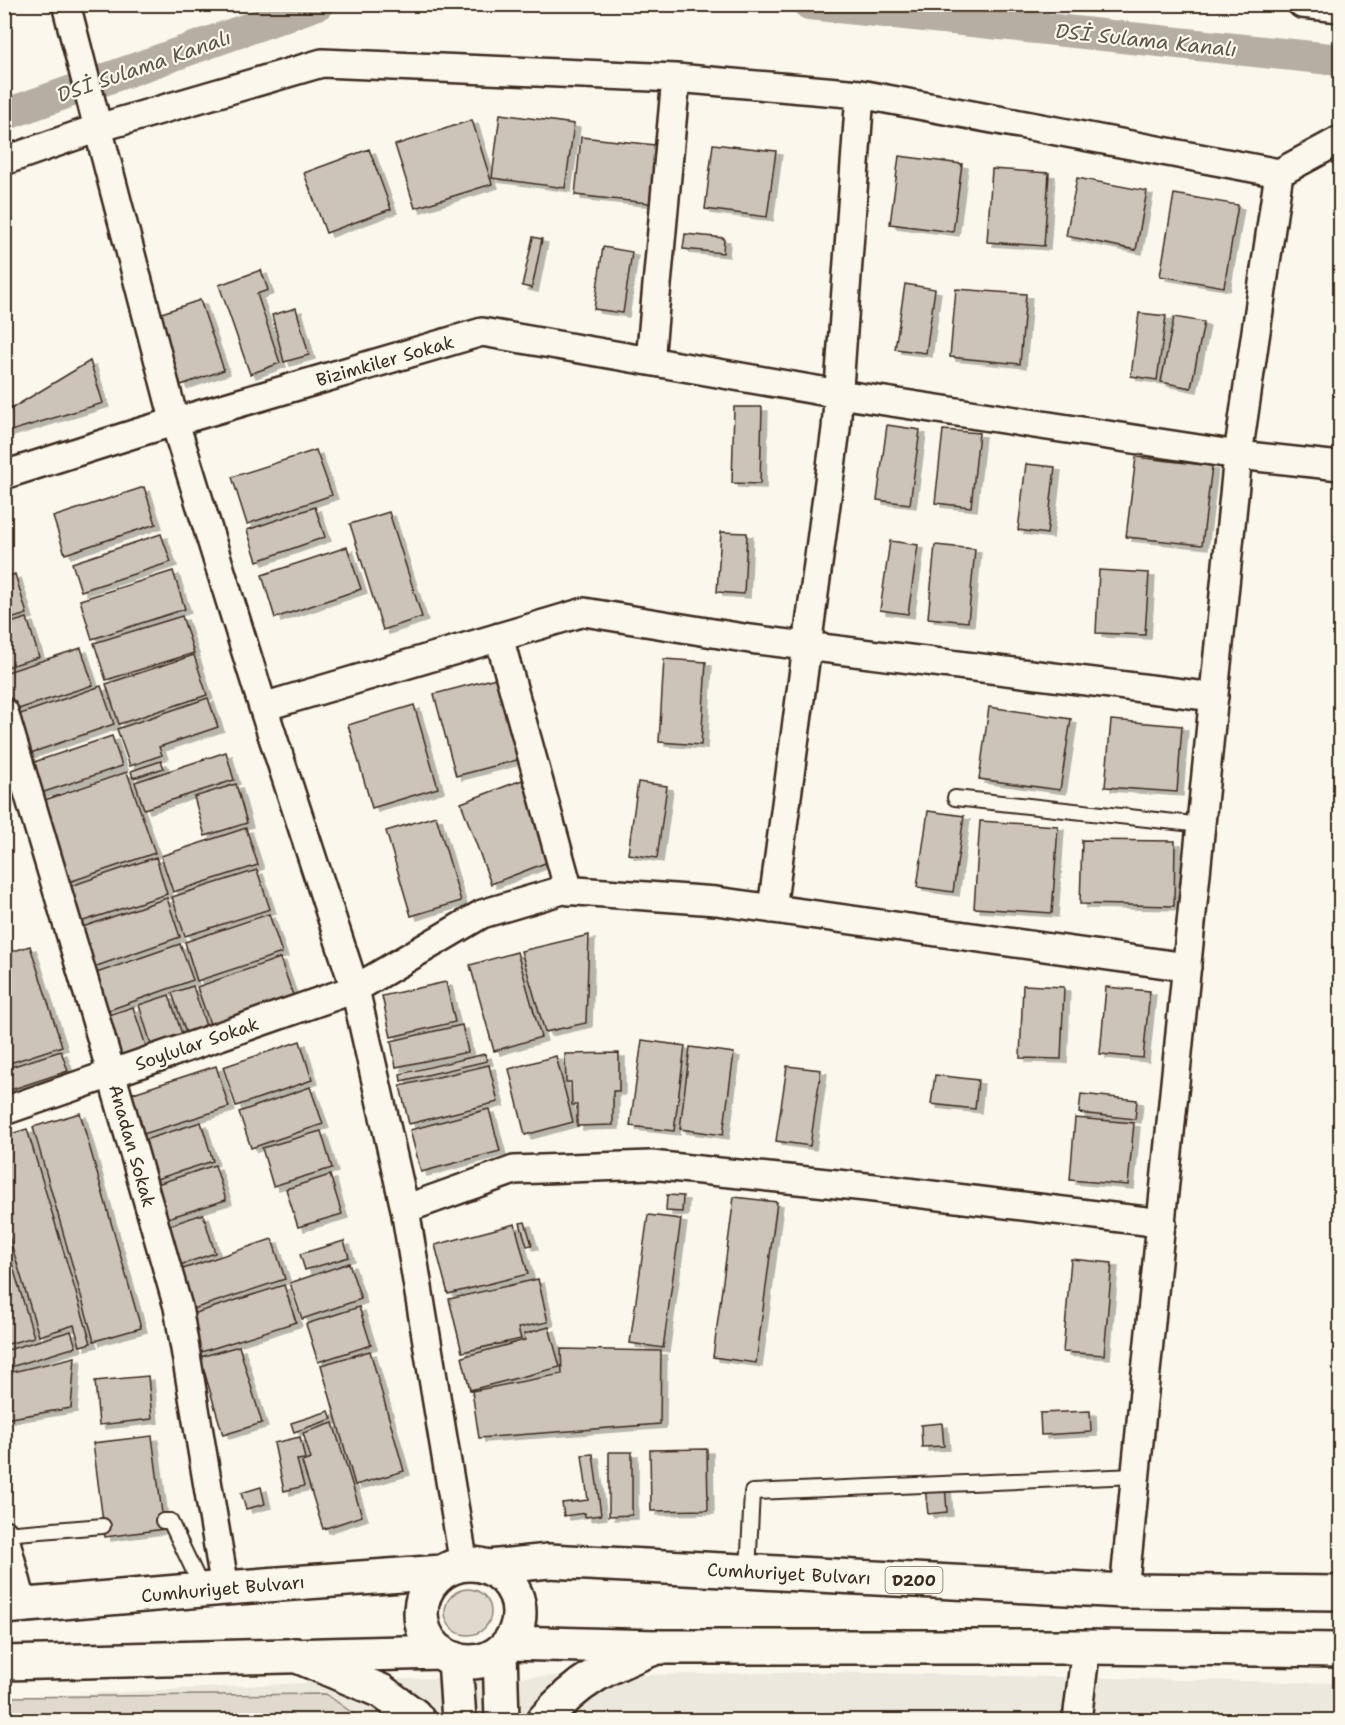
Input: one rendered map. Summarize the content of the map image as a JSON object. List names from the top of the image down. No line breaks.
{"streets":{"main road":["Cumhuriyet Bulvarı","D200"],"street":["Bizimkiler Sokak","Soylular Sokak","Anadan Sokak"]},"crossings":[["Soylular Sokak","Anadan Sokak"],["Anadan Sokak","Cumhuriyet Bulvarı"]],"water":["DSİ Sulama Kanalı"]}
